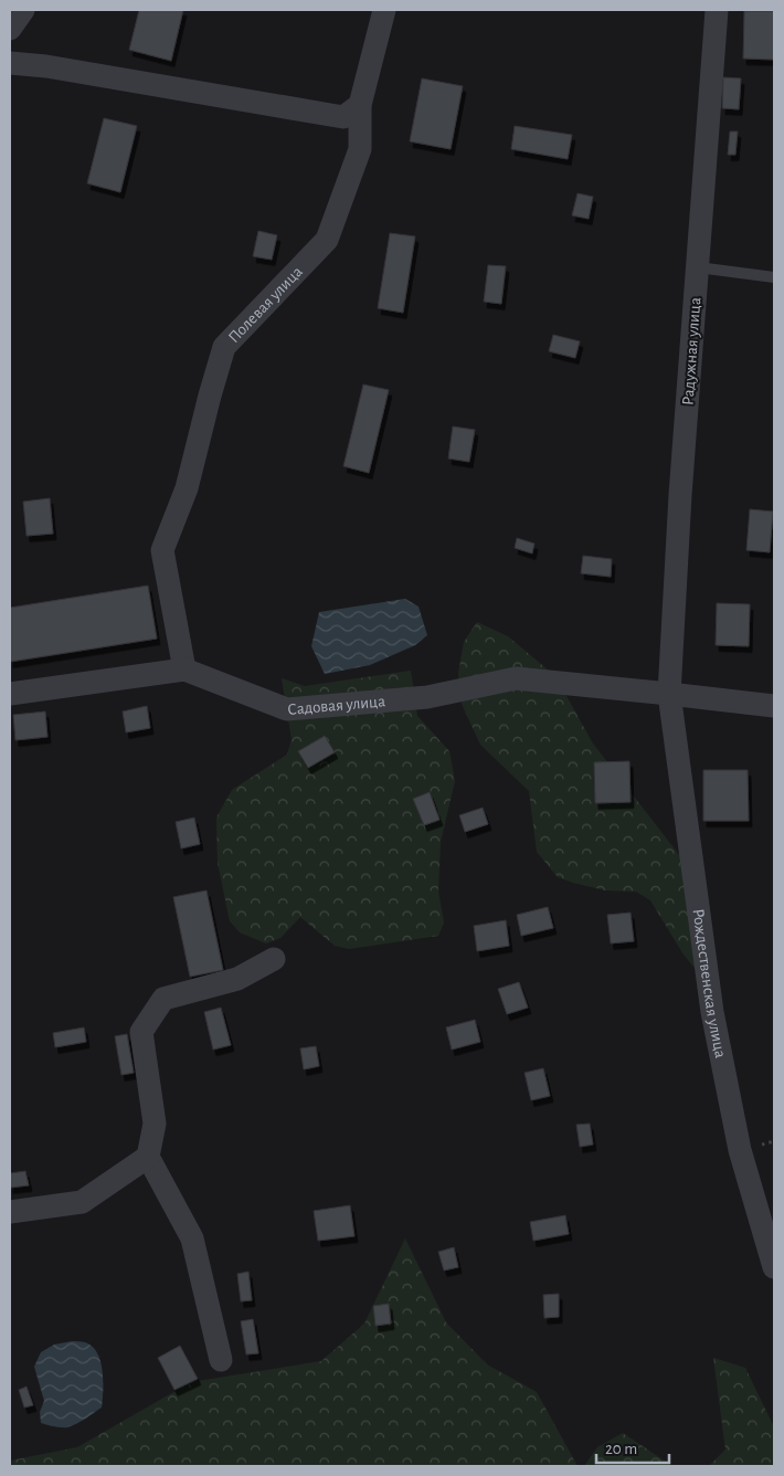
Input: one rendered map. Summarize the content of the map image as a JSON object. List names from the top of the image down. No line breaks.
{"streets":{"street":["Полевая улица","Радужная улица","Садовая улица","Рождественская улица"]},"crossings":[["Полевая улица","Садовая улица"],["Радужная улица","Садовая улица"],["Радужная улица","Рождественская улица"],["Садовая улица","Рождественская улица"]],"scale_bar":"20 m"}
